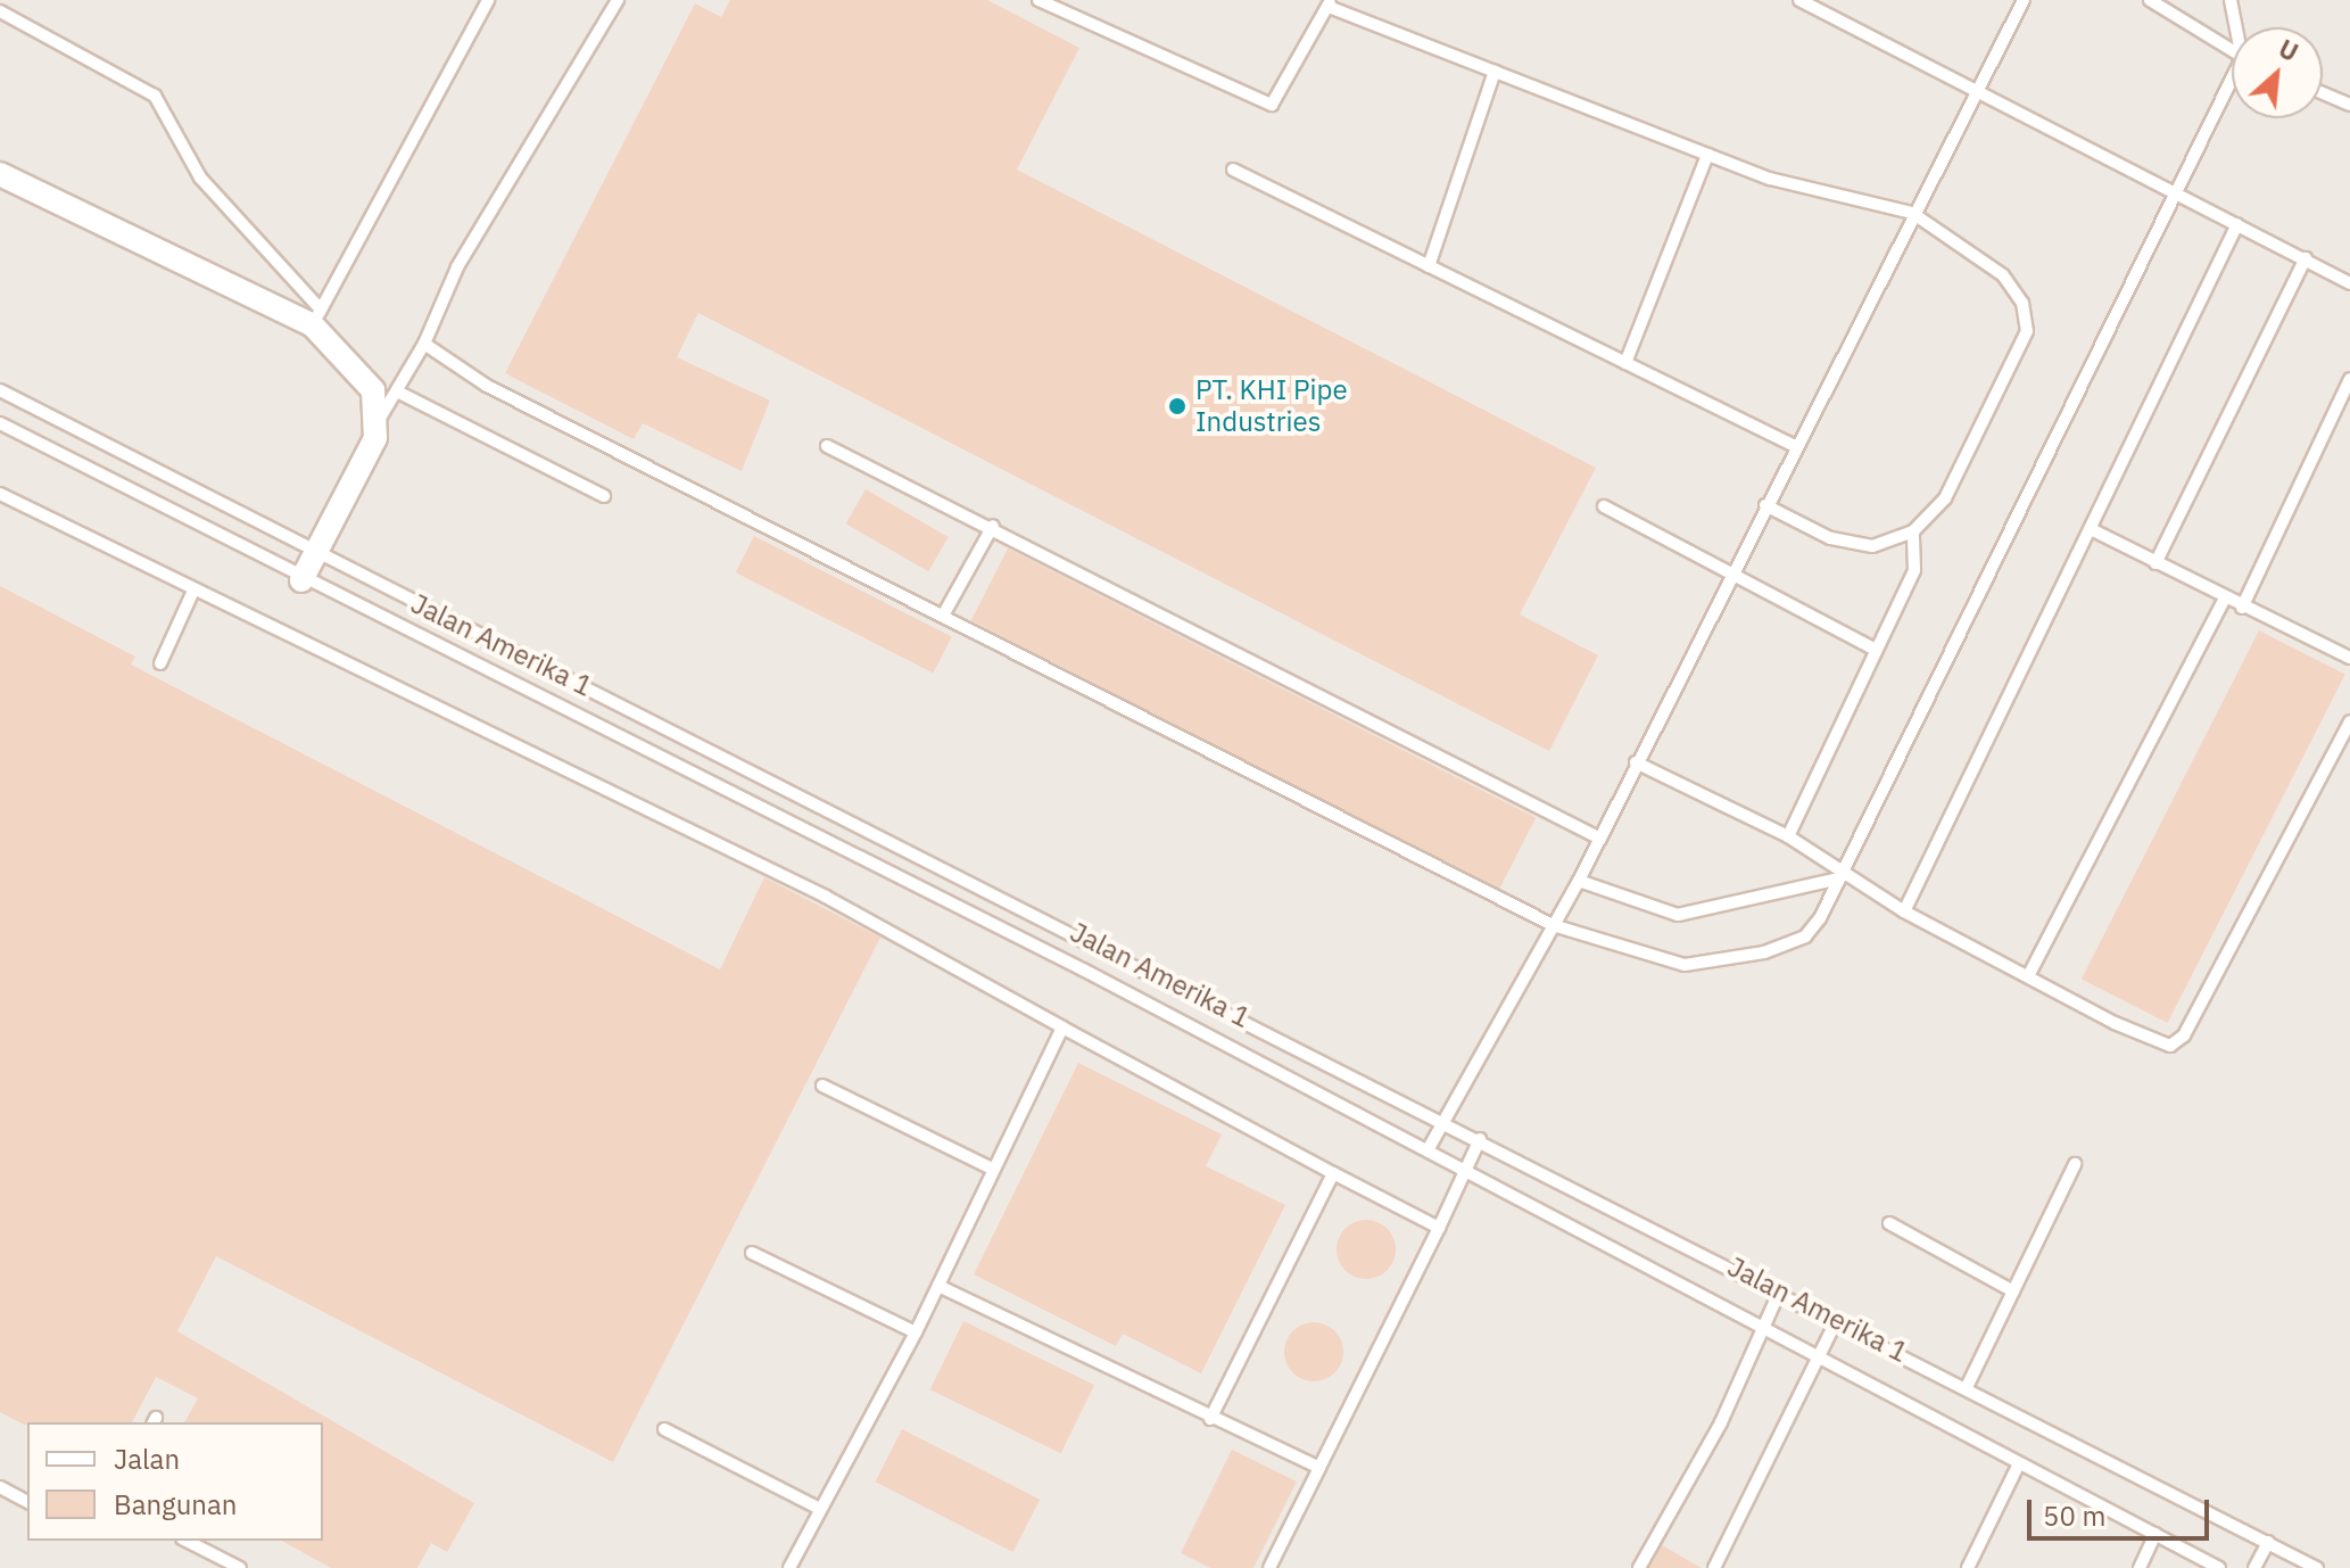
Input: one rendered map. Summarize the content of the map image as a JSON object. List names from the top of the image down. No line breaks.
{"streets":{"lane":["Jalan Amerika 1"]},"places":["PT. KHI Pipe Industries"],"legend":["Jalan","Bangunan"],"scale_bar":"50 m","north":"top right"}
